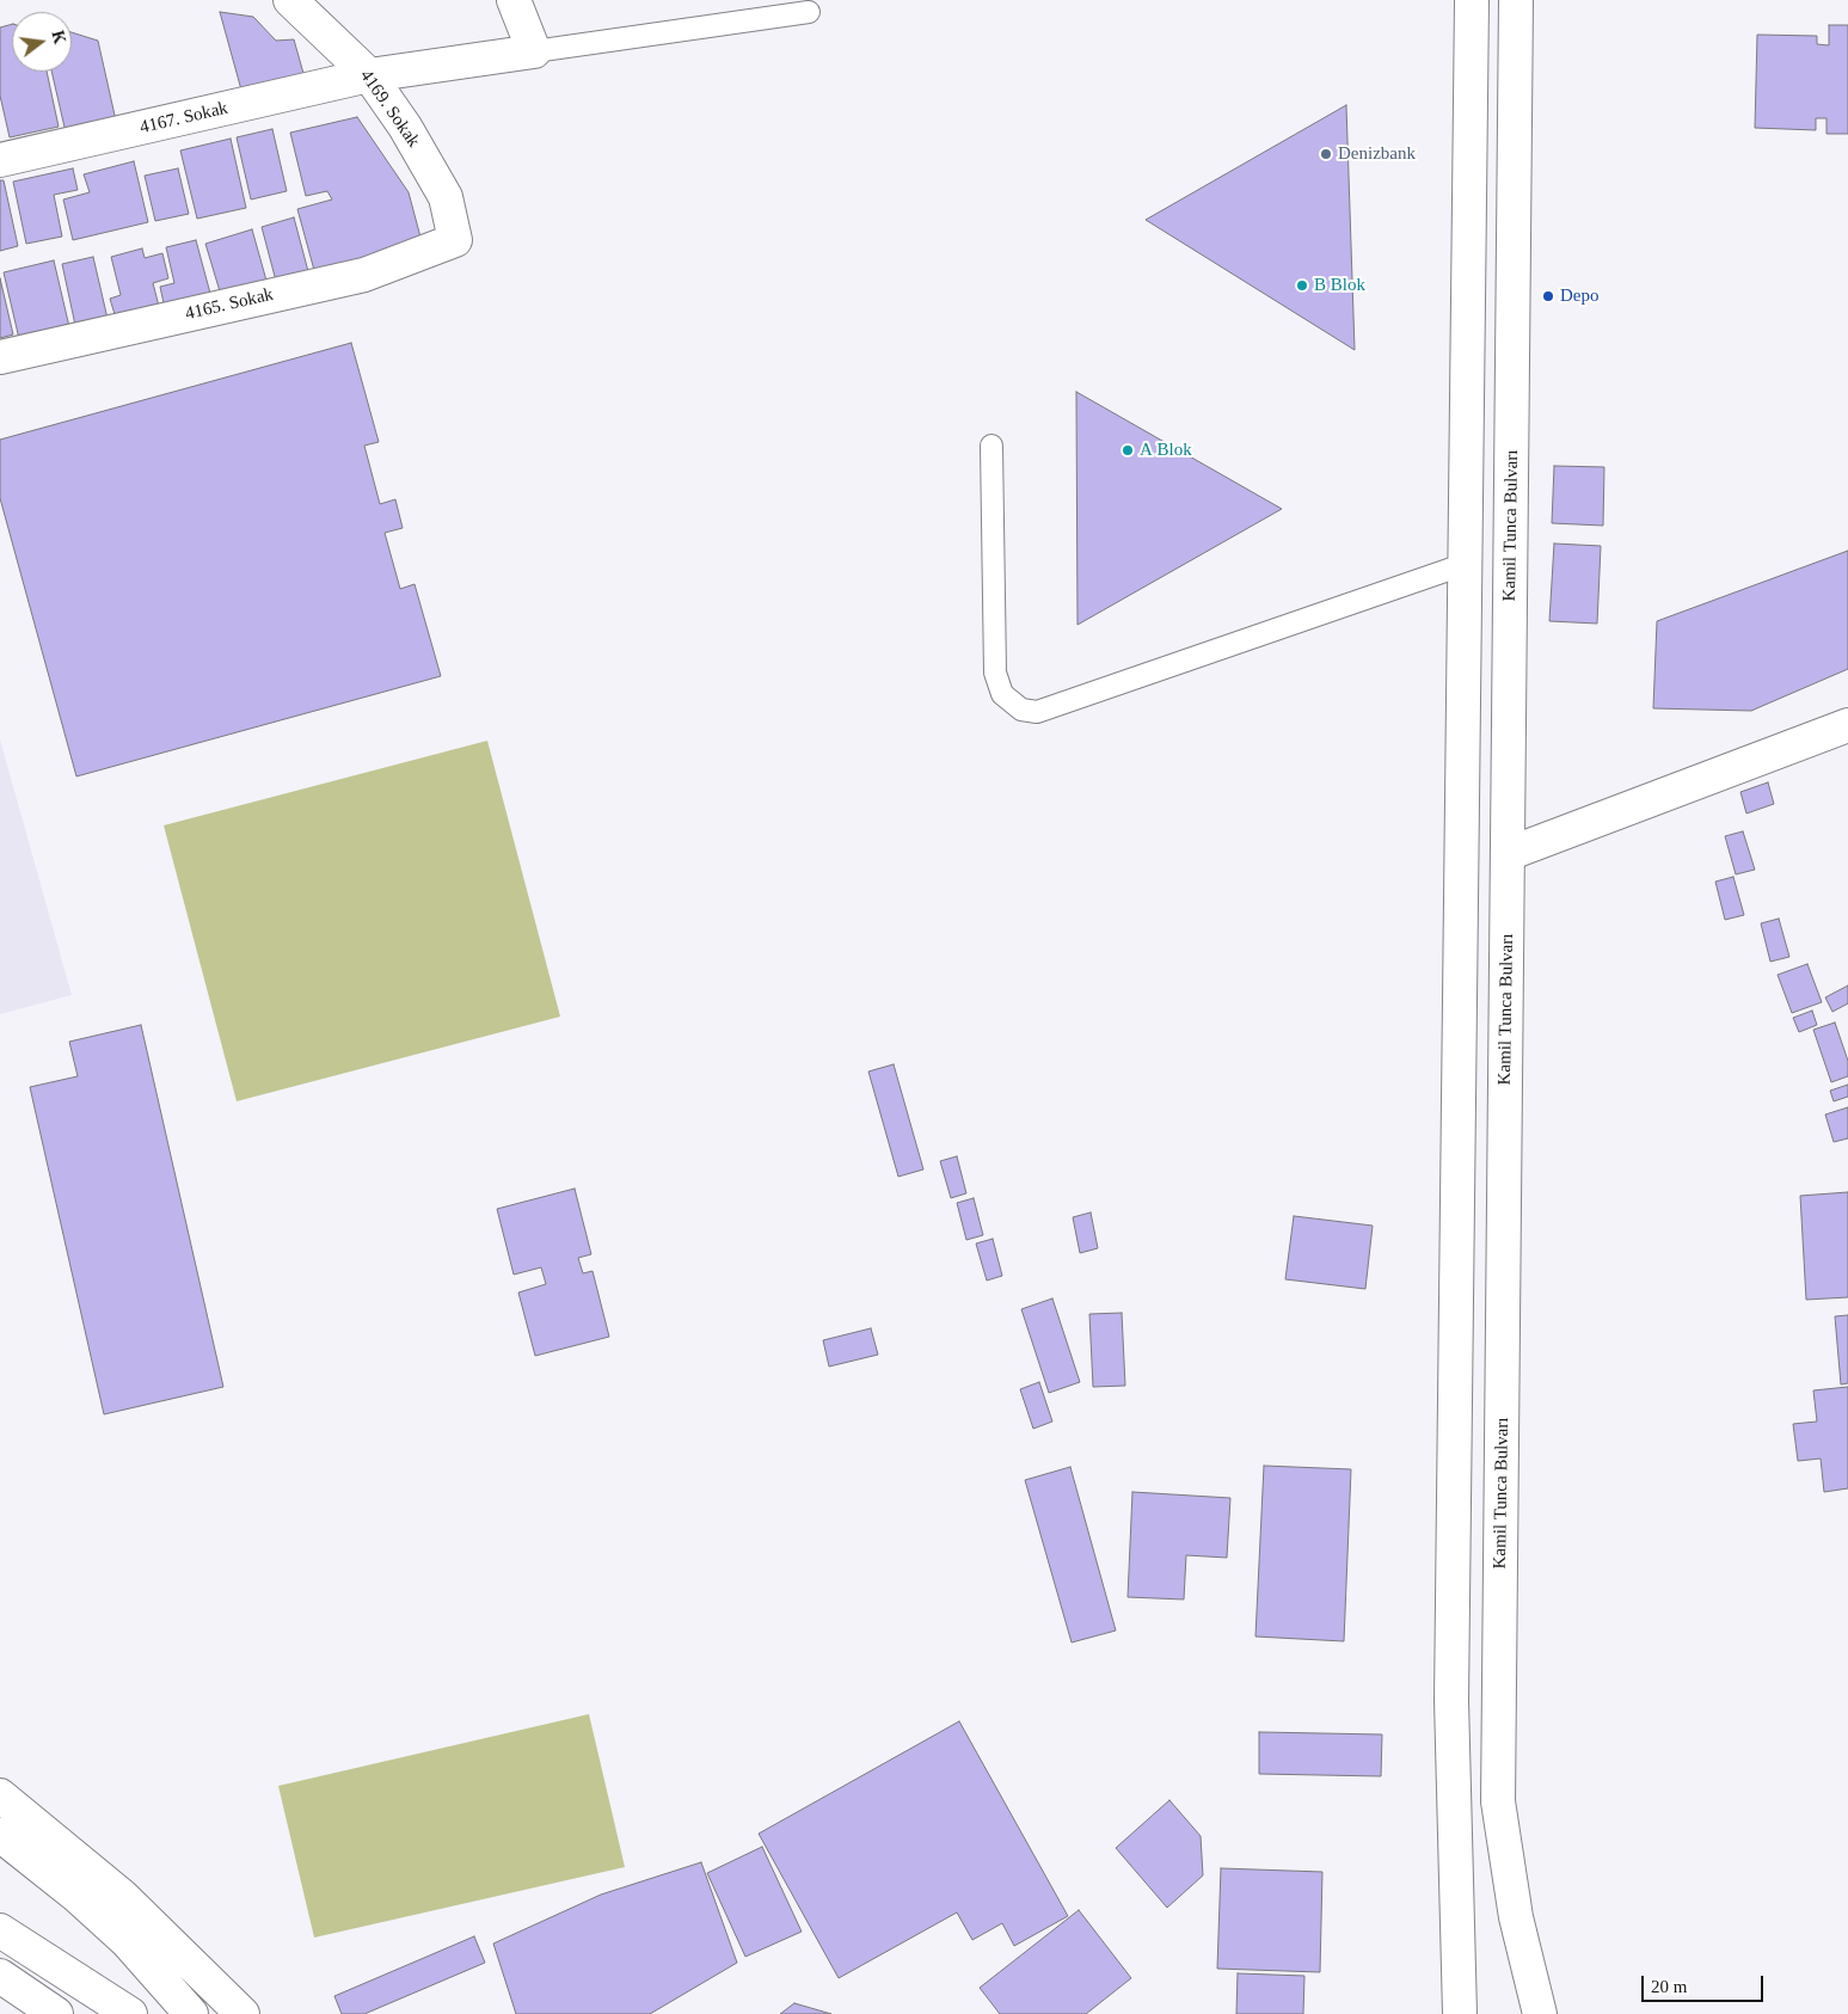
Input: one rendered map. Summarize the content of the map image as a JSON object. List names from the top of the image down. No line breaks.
{"streets":{"main road":["4169. Sokak","4167. Sokak","4165. Sokak","Kamil Tunca Bulvarı"]},"crossings":[["4169. Sokak","4167. Sokak"],["4169. Sokak","4165. Sokak"]],"places":["Denizbank","B Blok","Depo","A Blok"],"scale_bar":"20 m","north":"right"}
